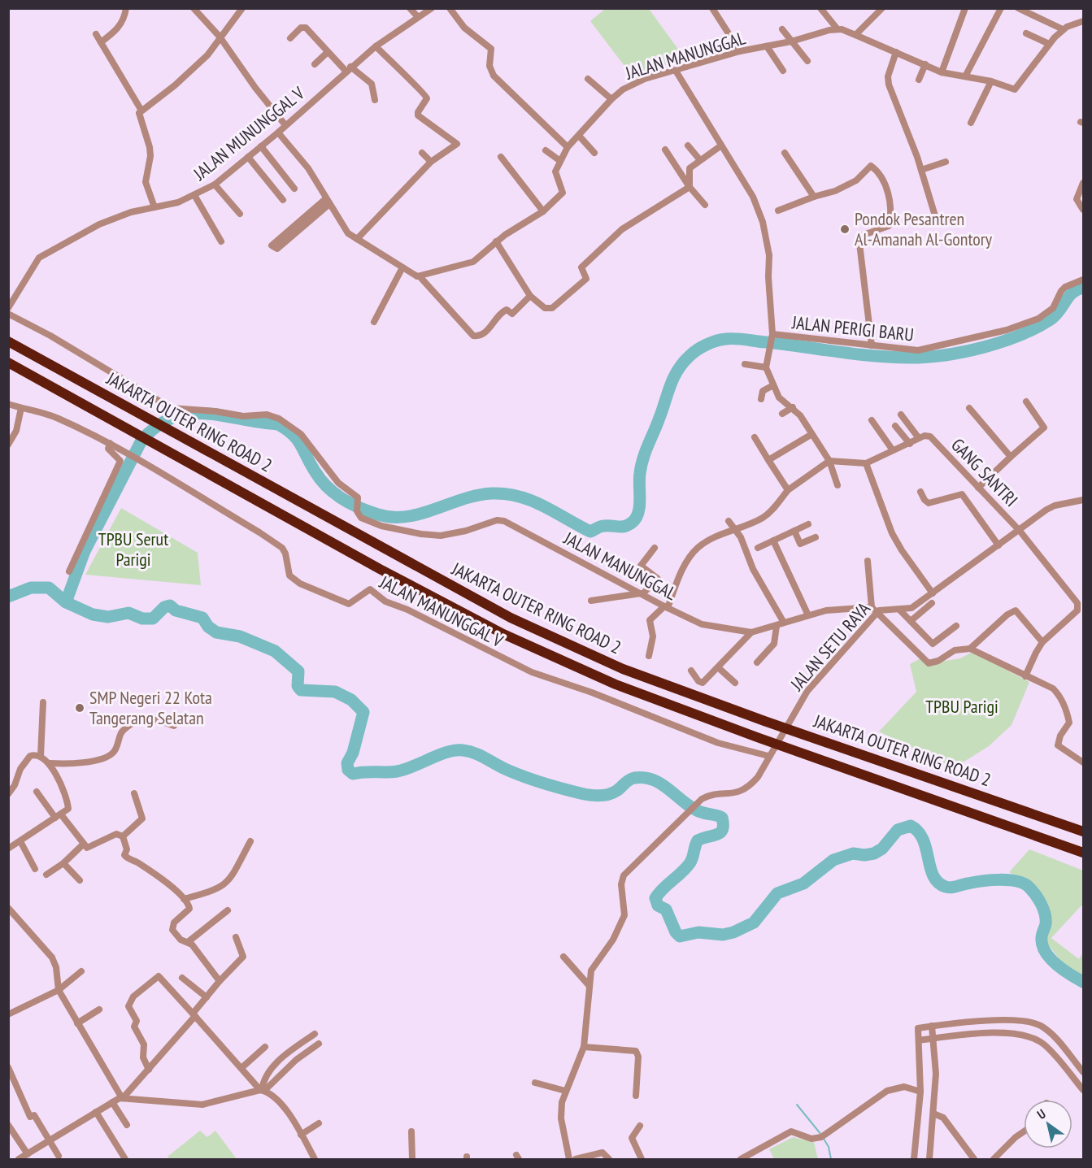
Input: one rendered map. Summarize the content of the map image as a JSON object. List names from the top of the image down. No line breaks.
{"streets":{"highway":["JAKARTA OUTER RING ROAD 2"],"street":["JALAN MANUNGGAL","JALAN MUNUNGGAL V","JALAN PERIGI BARU","GANG SANTRI","JALAN MANUNGGAL V","JALAN SETU RAYA"]},"crossings":[["JALAN MANUNGGAL","JALAN SETU RAYA"],["GANG SANTRI","JALAN SETU RAYA"],["JALAN MANUNGGAL V","JALAN SETU RAYA"]],"parks":["TPBU Serut Parigi","TPBU Parigi"],"places":["Pondok Pesantren Al-Amanah Al-Gontory","SMP Negeri 22 Kota Tangerang Selatan"],"north":"top left"}
